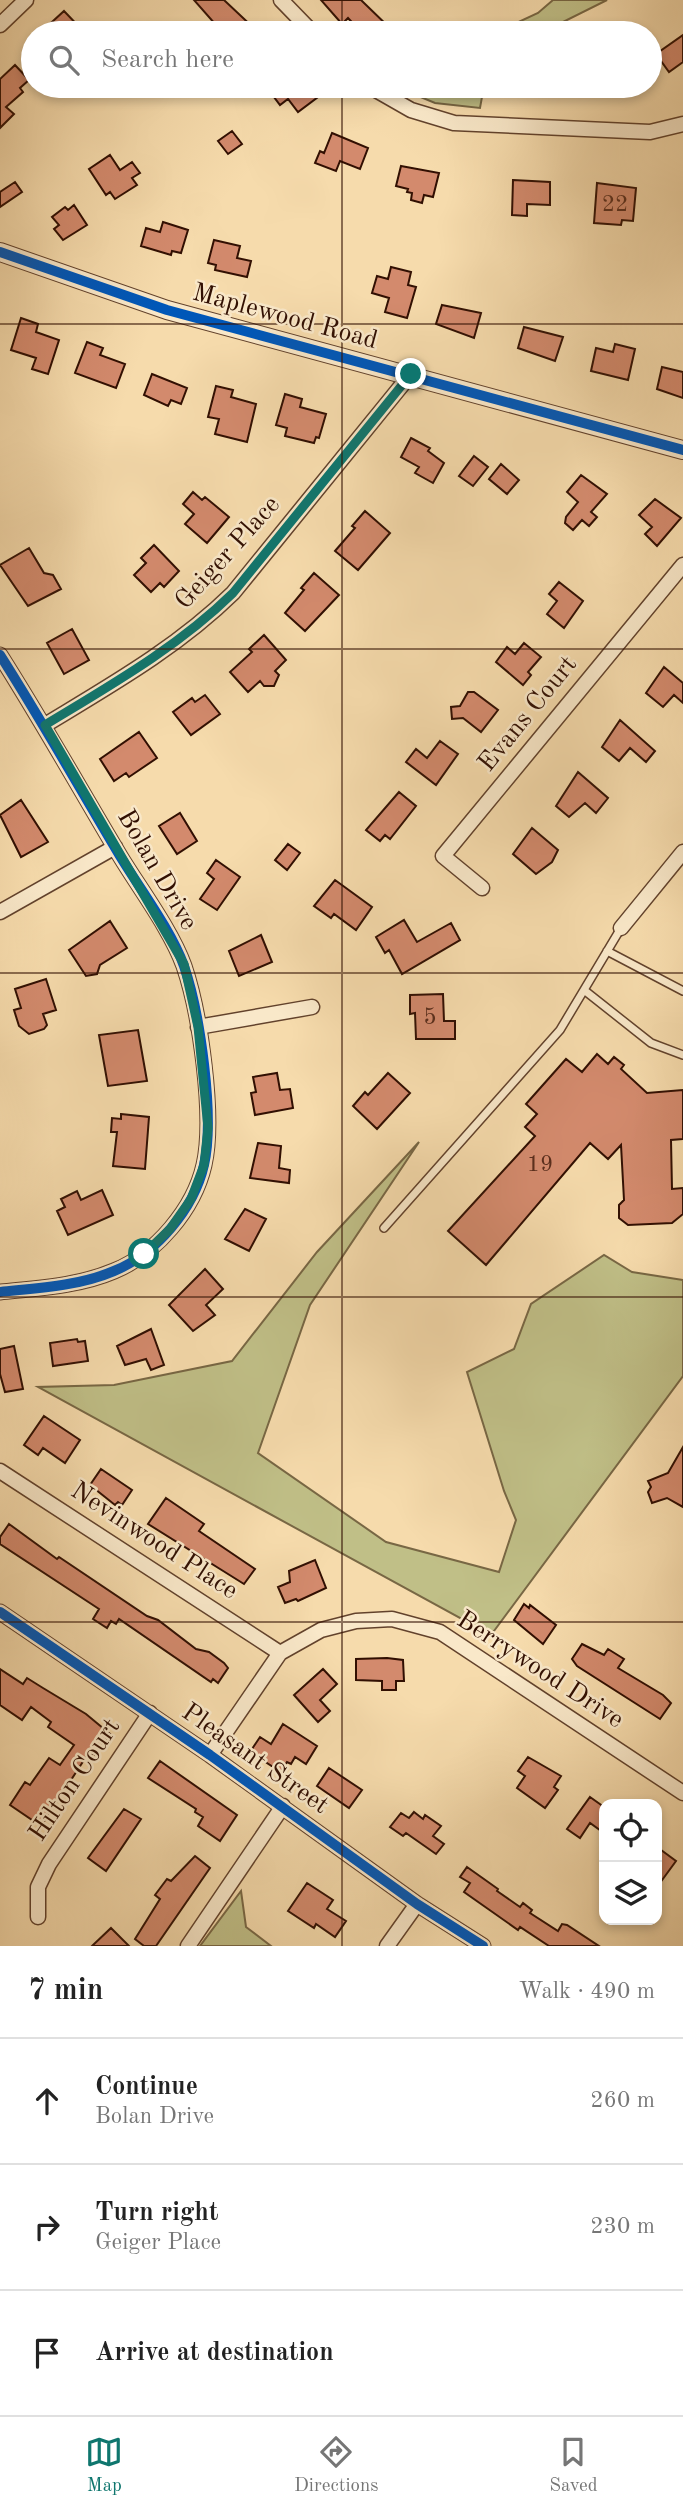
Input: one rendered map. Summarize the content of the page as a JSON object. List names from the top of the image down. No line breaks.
{"streets":{"street":["Maplewood Road","Geiger Place","Evans Court","Bolan Drive","Nevinwood Place","Berrywood Drive","Pleasant Street","Hilton Court"]},"crossings":[["Maplewood Road","Geiger Place"],["Geiger Place","Bolan Drive"],["Nevinwood Place","Berrywood Drive"],["Berrywood Drive","Pleasant Street"],["Pleasant Street","Hilton Court"]],"house_numbers":["22","5","19"],"page":{"search":"Search here","heading":["7 min","Walk · 490 m"],"list":[["Continue","Bolan Drive","260 m"],["Turn right","Geiger Place","230 m"],"Arrive at destination"],"nav":["Map","Directions","Saved"]}}
